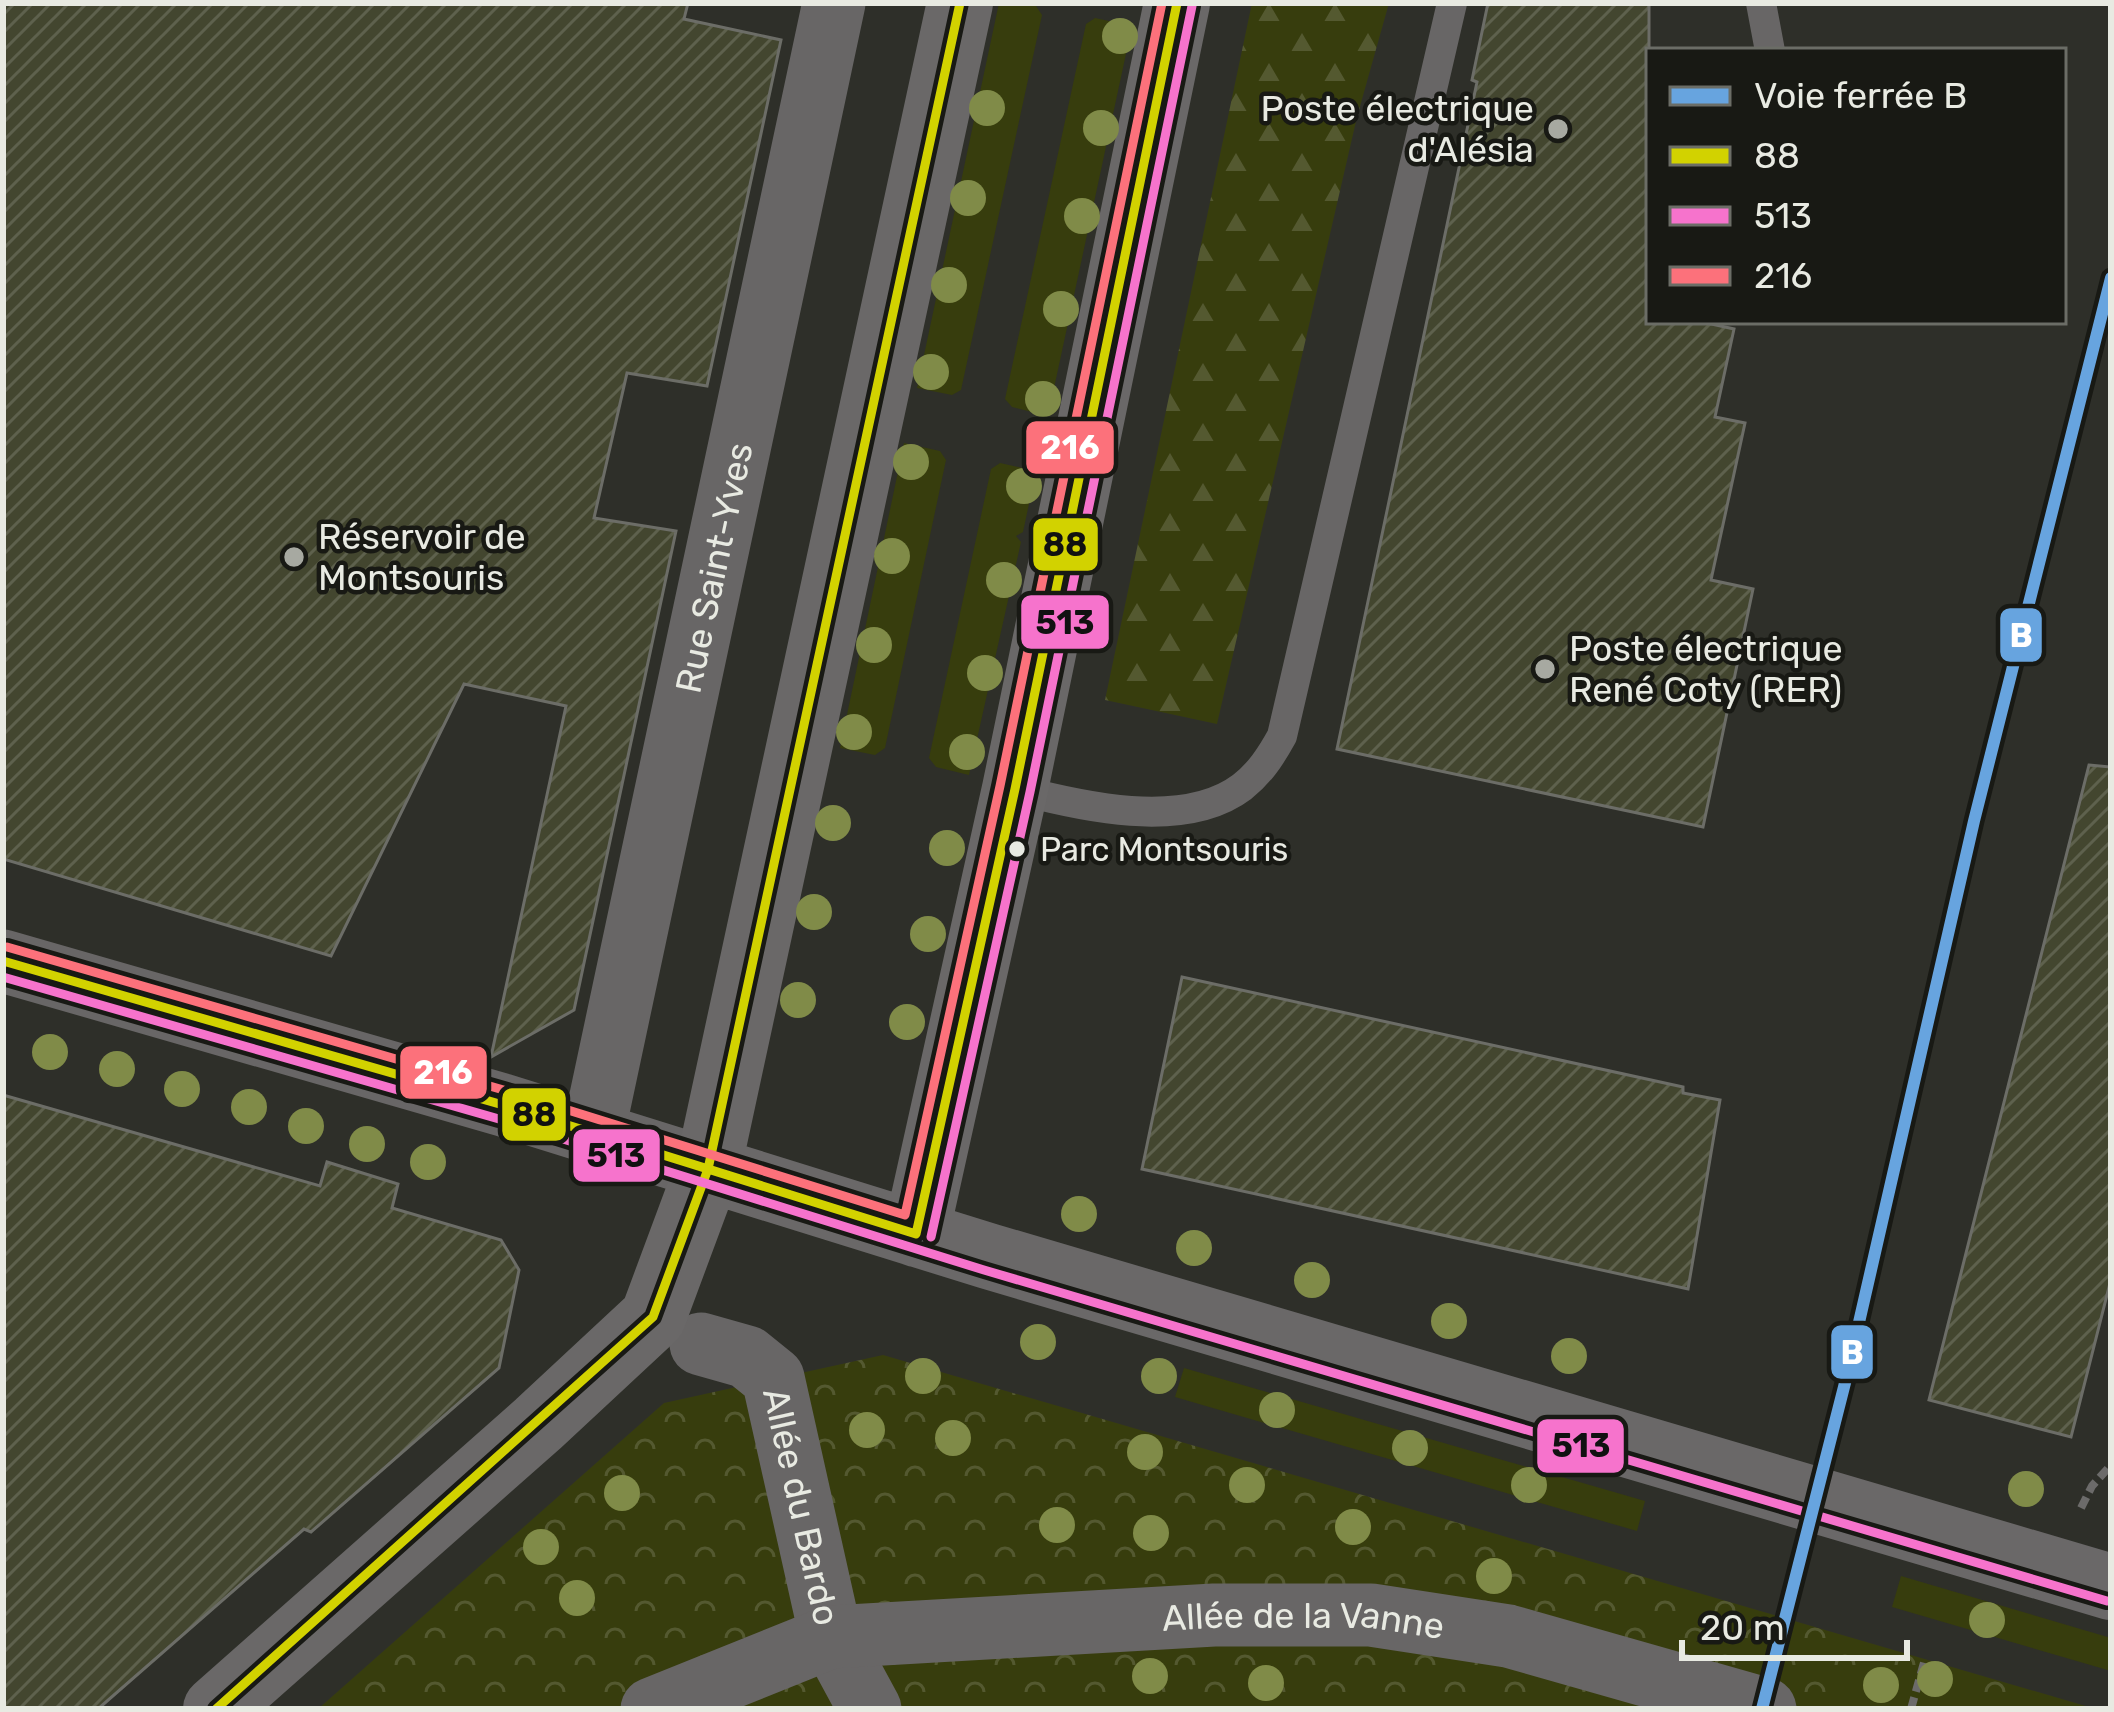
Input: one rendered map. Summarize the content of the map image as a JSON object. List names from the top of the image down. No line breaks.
{"streets":{"street":["Rue Saint-Yves","Allée du Bardo","Allée de la Vanne"]},"crossings":[["Allée du Bardo","Allée de la Vanne"]],"places":["Poste électrique d'Alésia","Réservoir de Montsouris","Poste électrique René Coty (RER)","Parc Montsouris"],"lines":["transit line 88","transit line 216","transit line 513","rail line B"],"legend":["Voie ferrée B","88","513","216"],"scale_bar":"20 m"}
